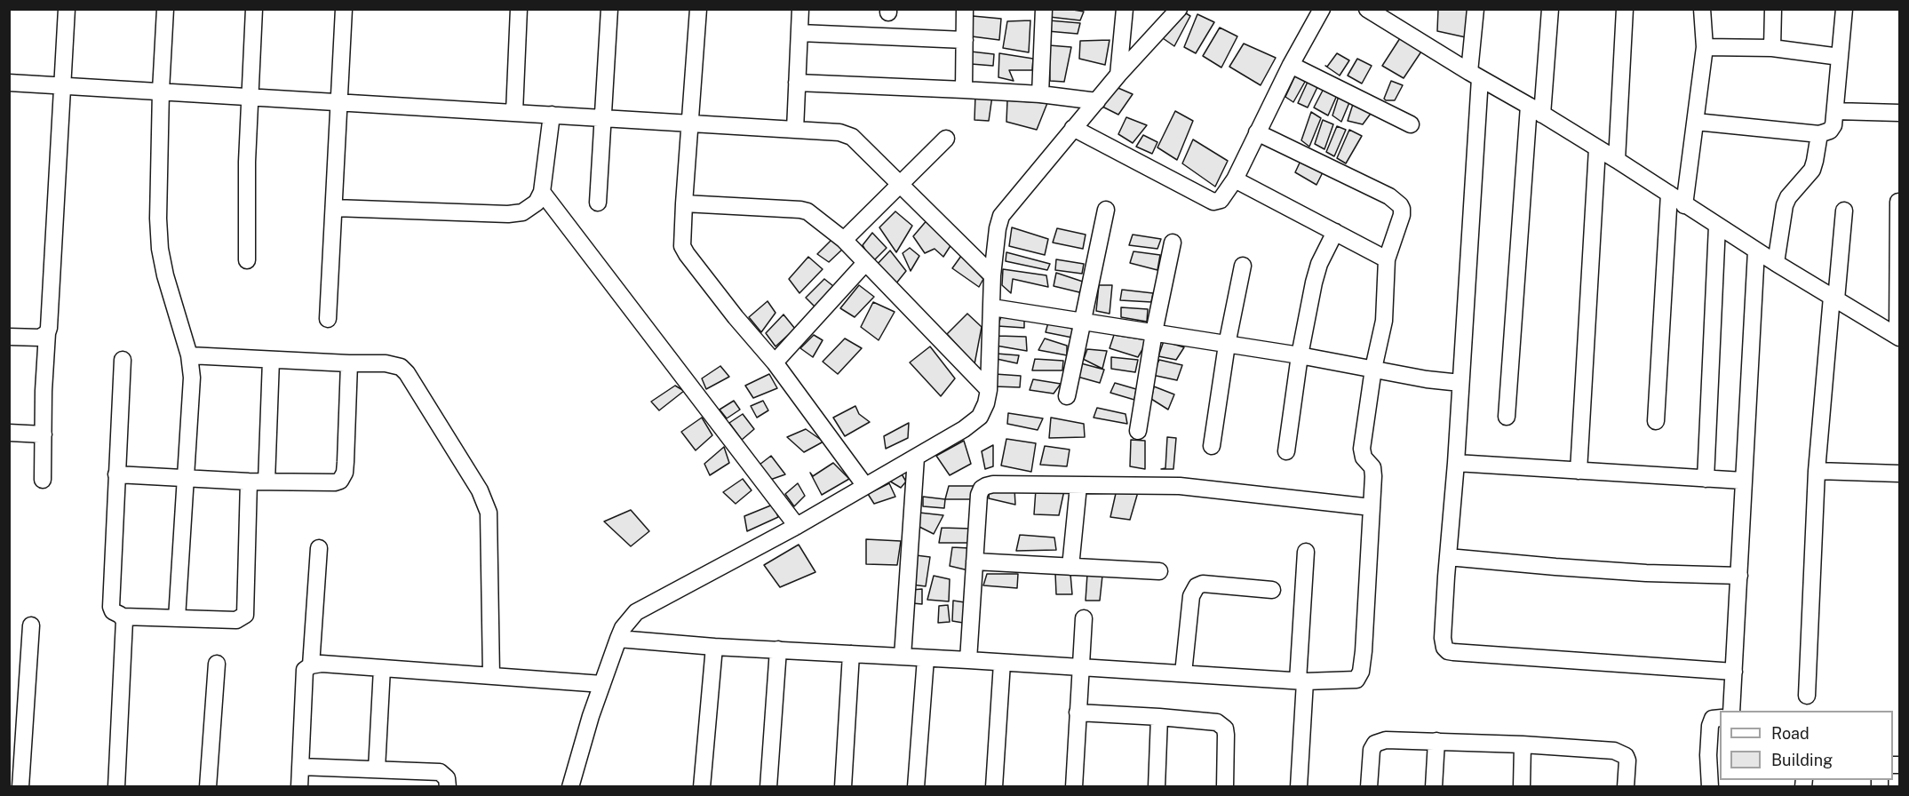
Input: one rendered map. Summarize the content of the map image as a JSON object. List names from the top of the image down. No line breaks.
{"legend":["Road","Building"]}
